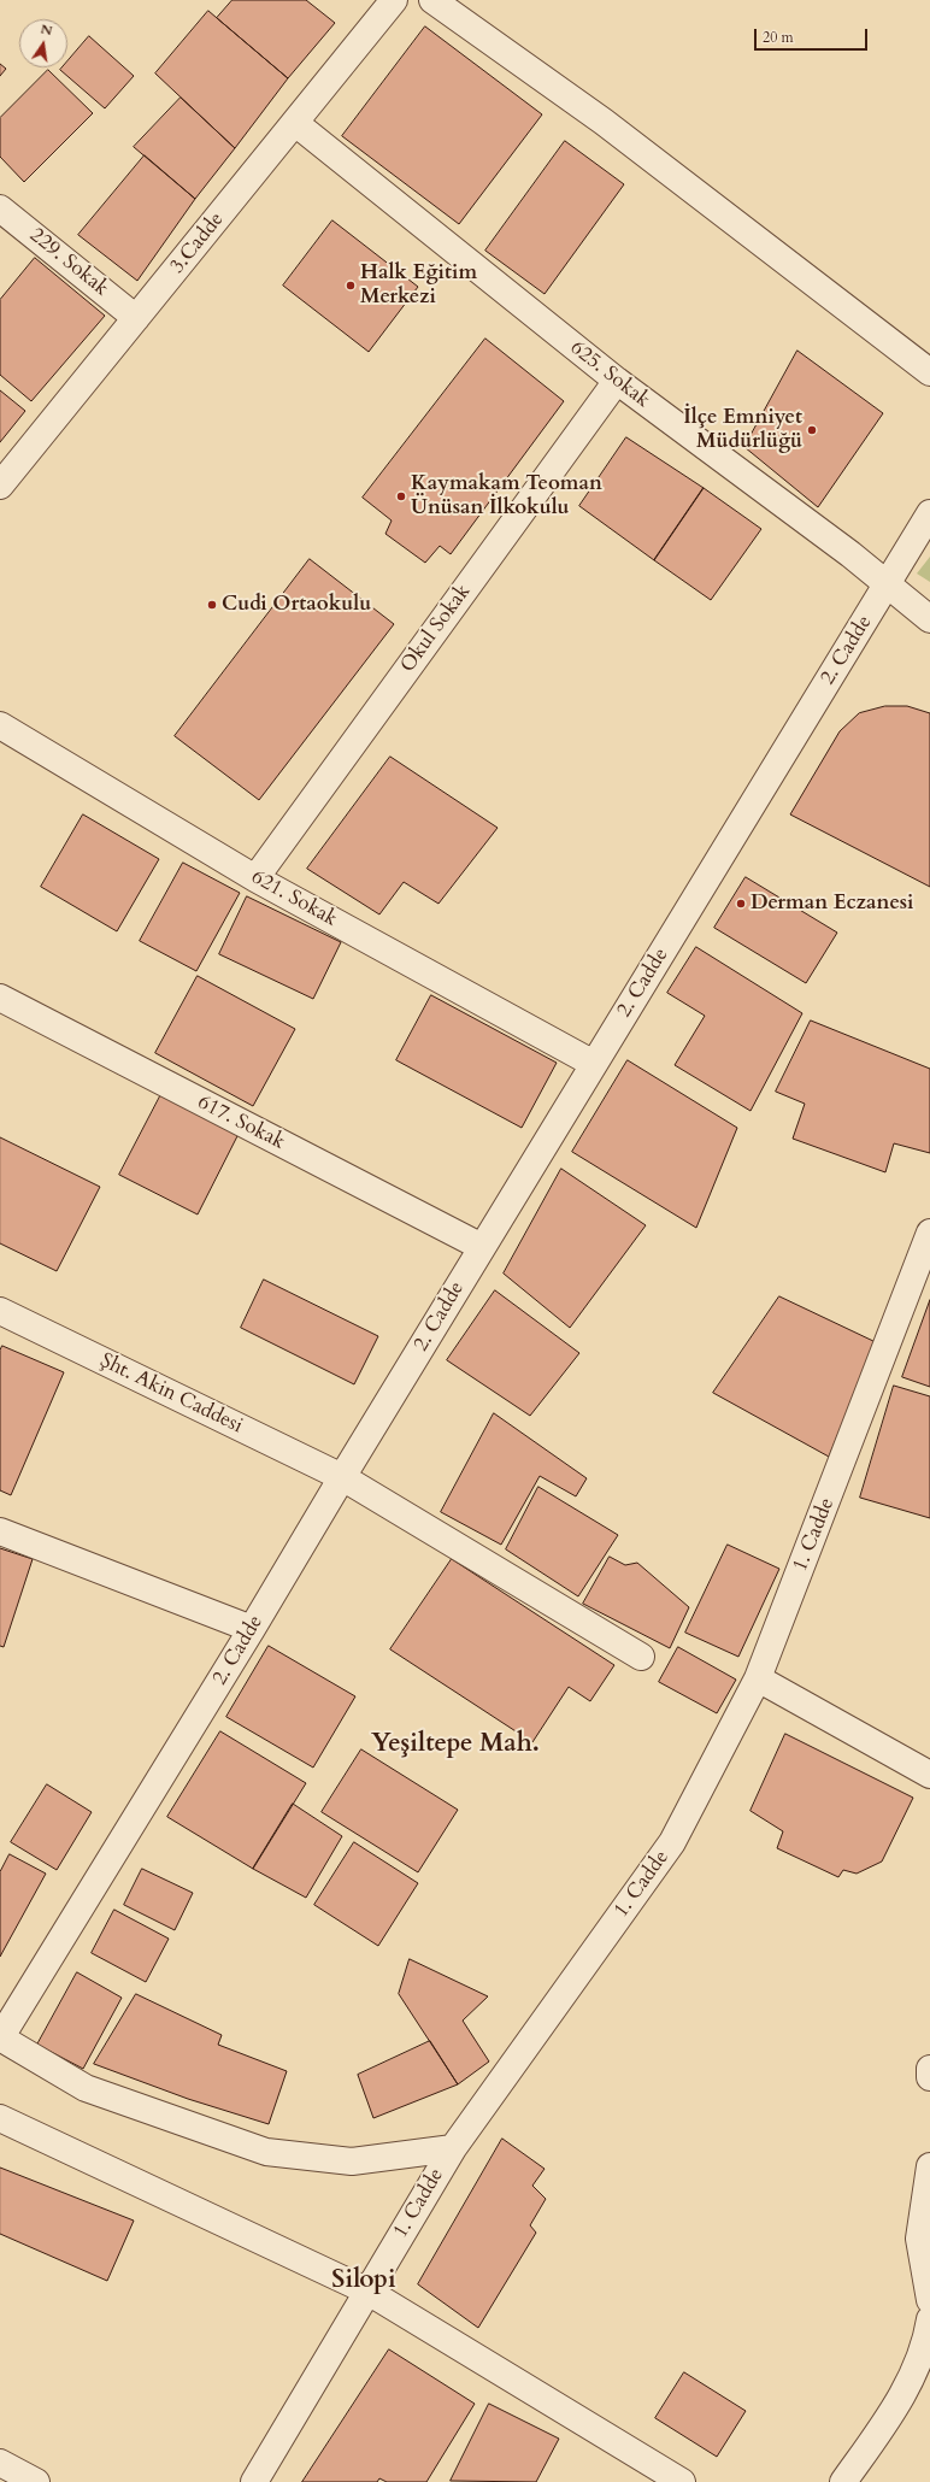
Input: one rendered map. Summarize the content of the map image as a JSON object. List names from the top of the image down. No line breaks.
{"streets":{"street":["3.Cadde","229. Sokak","625. Sokak","Okul Sokak","2. Cadde","621. Sokak","617. Sokak","Şht. Akin Caddesi","1. Cadde"]},"crossings":[["3.Cadde","229. Sokak"],["3.Cadde","625. Sokak"],["625. Sokak","Okul Sokak"],["625. Sokak","2. Cadde"],["Okul Sokak","621. Sokak"],["2. Cadde","621. Sokak"],["2. Cadde","617. Sokak"],["2. Cadde","Şht. Akin Caddesi"]],"districts":["Yeşiltepe Mah.","Silopi"],"places":["Halk Eğitim Merkezi","İlçe Emniyet Müdürlüğü","Kaymakam Teoman Ünüsan İlkokulu","Cudi Ortaokulu","Derman Eczanesi"],"scale_bar":"20 m","north":"top"}
